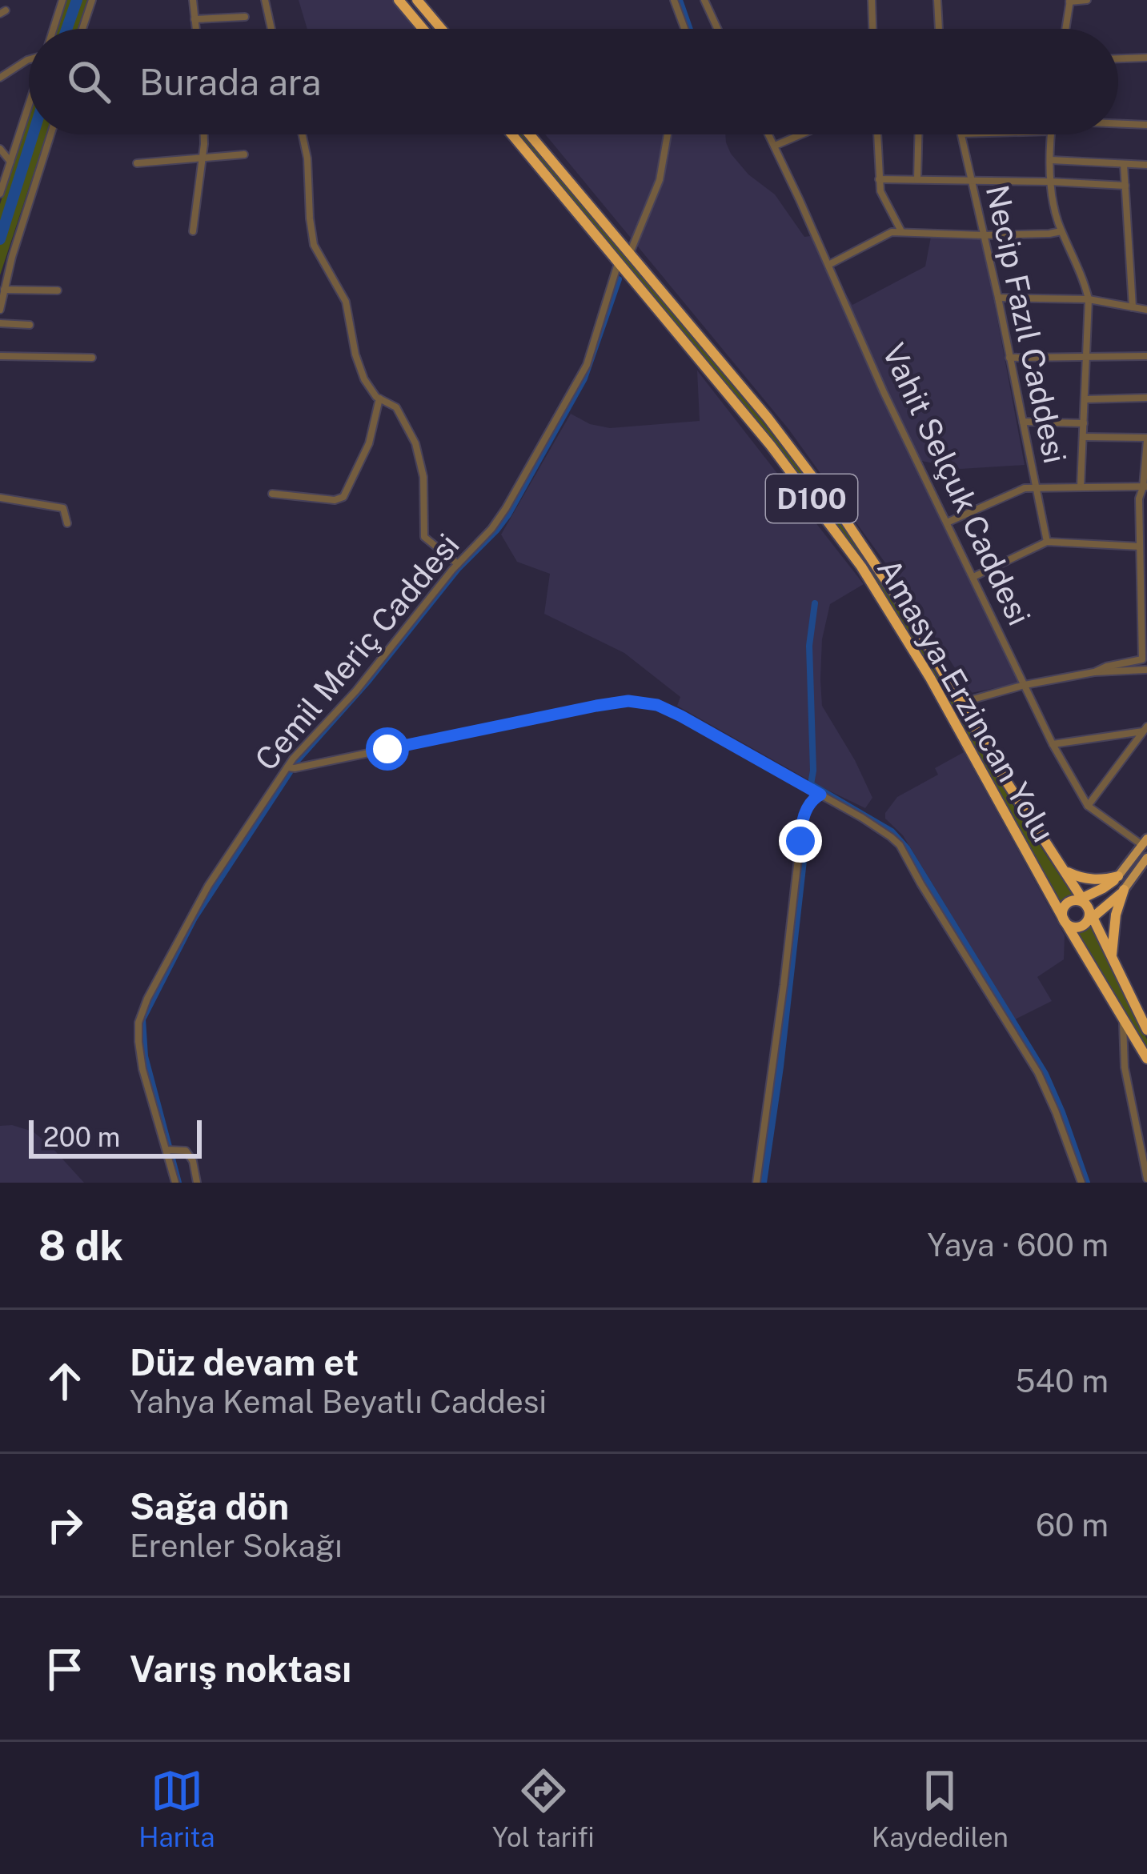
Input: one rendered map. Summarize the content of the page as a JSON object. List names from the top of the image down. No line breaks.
{"streets":{"highway":["D100","Amasya-Erzincan Yolu"],"street":["Necip Fazıl Caddesi","Vahit Selçuk Caddesi","Cemil Meriç Caddesi"]},"crossings":[["Cemil Meriç Caddesi","Amasya-Erzincan Yolu"]],"scale_bar":"200 m","page":{"search":"Burada ara","scale":"200 m","heading":["8 dk","Yaya · 600 m"],"list":[["Düz devam et","Yahya Kemal Beyatlı Caddesi","540 m"],["Sağa dön","Erenler Sokağı","60 m"],"Varış noktası"],"nav":["Harita","Yol tarifi","Kaydedilen"]}}
